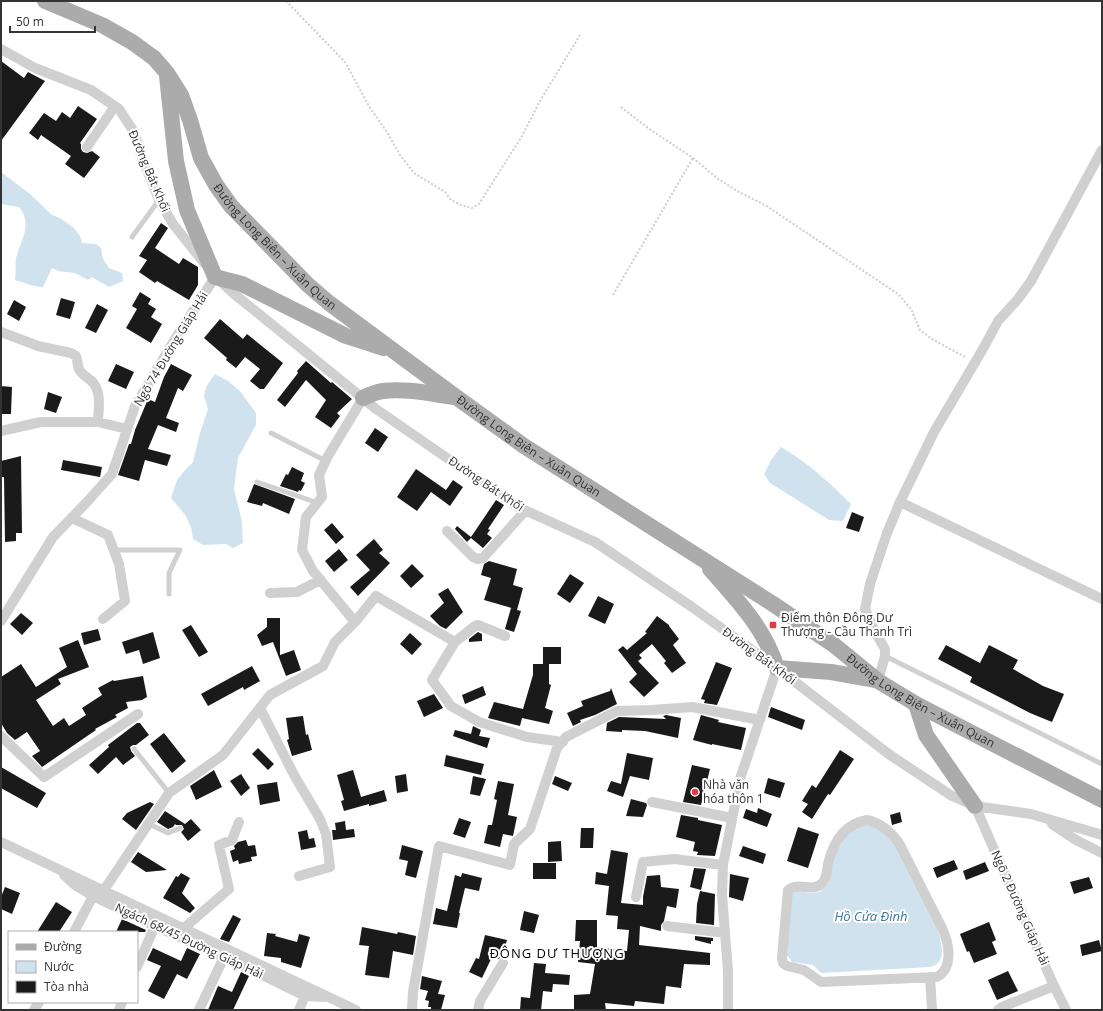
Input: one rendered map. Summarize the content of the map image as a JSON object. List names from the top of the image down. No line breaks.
{"streets":{"main road":["Đường Long Biên – Xuân Quan"],"street":["Đường Bát Khối","Ngõ 74 Đường Giáp Hải","Ngõ 2 Đường Giáp Hải","Ngách 68/45 Đường Giáp Hải"]},"crossings":[["Đường Bát Khối","Ngõ 74 Đường Giáp Hải"],["Đường Bát Khối","Ngõ 2 Đường Giáp Hải"]],"districts":["ĐÔNG DƯ THƯỢNG"],"water":["Hồ Cửa Đình"],"places":{"transit":["Điếm thôn Đông Dư Thượng - Cầu Thanh Trì"],"other":["Nhà văn hóa thôn 1"]},"legend":["Đường","Nước","Tòa nhà"],"scale_bar":"50 m"}
